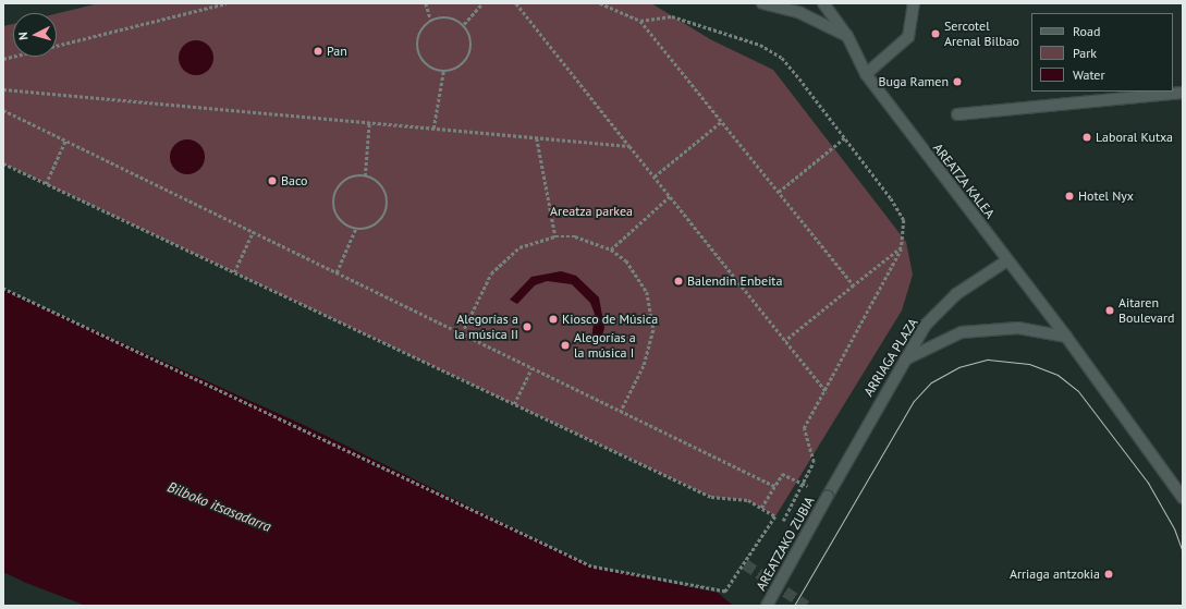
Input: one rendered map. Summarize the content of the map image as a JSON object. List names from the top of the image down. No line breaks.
{"streets":{"street":["AREATZA KALEA","ARRIAGA PLAZA","AREATZAKO ZUBIA"]},"crossings":[["AREATZA KALEA","ARRIAGA PLAZA"],["ARRIAGA PLAZA","AREATZAKO ZUBIA"]],"water":["Bilboko itsasadarra"],"parks":["Areatza parkea"],"places":["Sercotel Arenal Bilbao","Pan","Buga Ramen","Laboral Kutxa","Baco","Hotel Nyx","Balendin Enbeita","Aitaren Boulevard","Kiosco de Música","Alegorías a la música II","Alegorías a la música I","Arriaga antzokia"],"legend":["Road","Park","Water"],"north":"left"}
